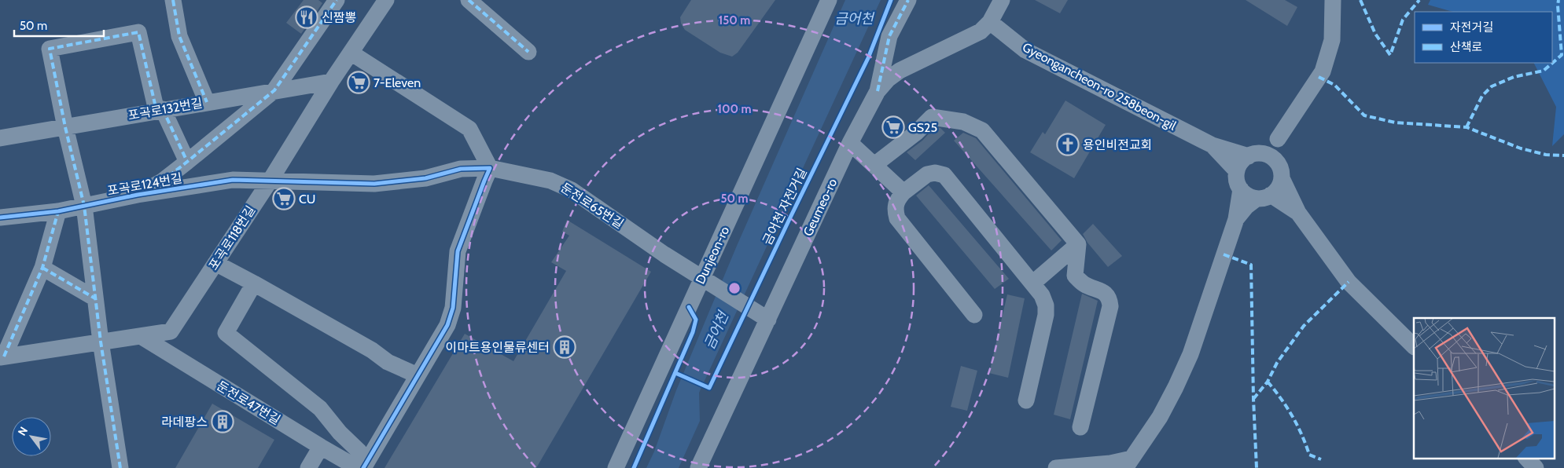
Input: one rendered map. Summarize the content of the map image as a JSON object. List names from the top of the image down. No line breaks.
{"streets":{"street":["Gyeongancheon-ro 258beon-gil","포곡로132번길","포곡로124번길","둔전로65번길","Geumeo-ro","포곡로118번길","Dunjeon-ro","둔전로47번길"],"cycle path":["금어천 자전거길"]},"crossings":[["Gyeongancheon-ro 258beon-gil","Geumeo-ro"],["포곡로132번길","포곡로118번길"],["포곡로124번길","둔전로65번길"],["포곡로124번길","포곡로118번길"],["둔전로65번길","Geumeo-ro"],["둔전로65번길","포곡로118번길"],["둔전로65번길","Dunjeon-ro"],["포곡로118번길","둔전로47번길"]],"water":["금어천"],"places":{"restaurant":["신짬뽕"],"supermarket":["7-Eleven","GS25","CU"],"church":["용인비전교회"],"building":["이마트용인물류센터","라데팡스"]},"legend":["자전거길","산책로"],"scale_bar":"50 m","north":"top left","rings":["150 m","100 m","50 m"]}
